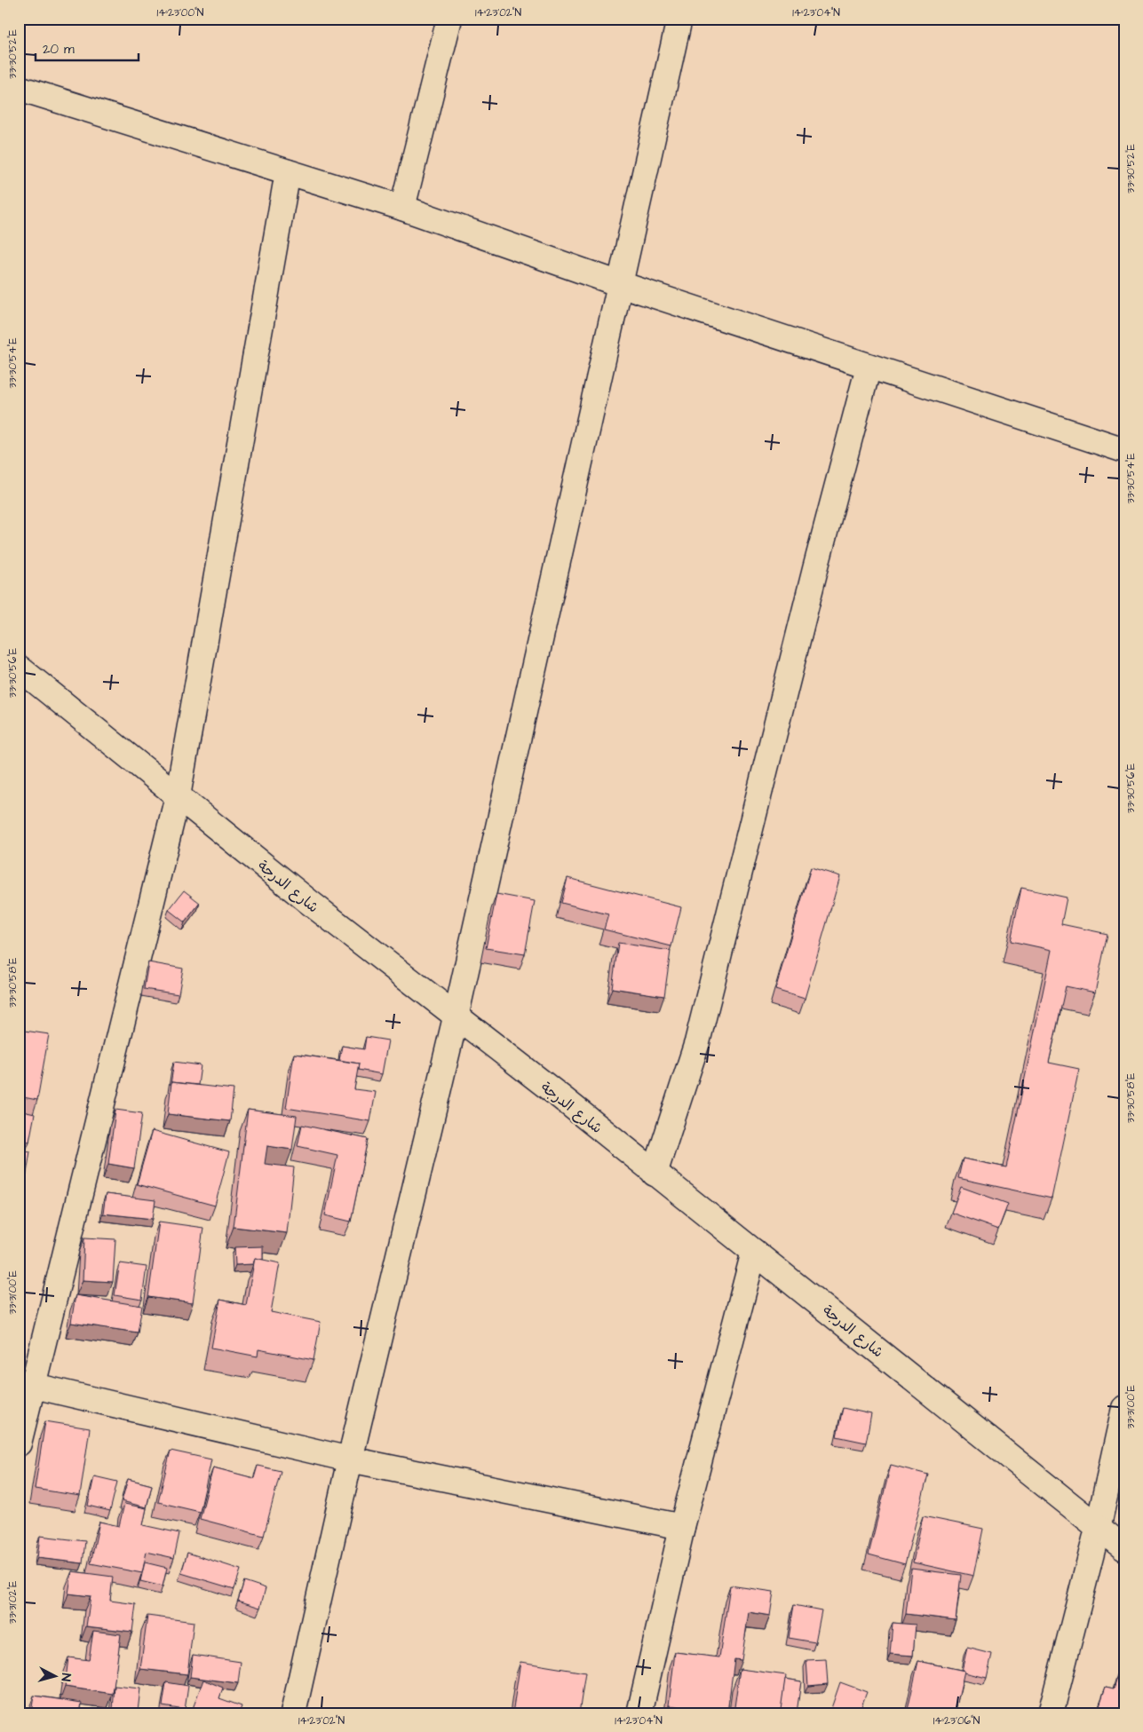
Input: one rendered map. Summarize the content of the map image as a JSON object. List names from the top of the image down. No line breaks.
{"streets":{"street":["شارع الدرجة"]},"scale_bar":"20 m","north":"right","coordinates":["14°23'00\"N","14°23'02\"N","14°23'04\"N","33°30'52\"E","33°30'54\"E","33°30'56\"E","33°30'58\"E","33°31'00\"E","33°31'02\"E","14°23'06\"N"]}
